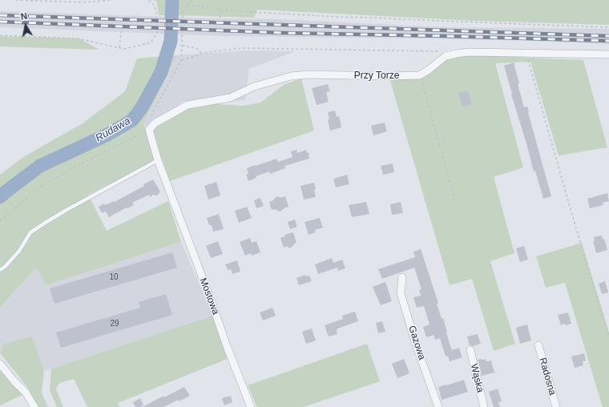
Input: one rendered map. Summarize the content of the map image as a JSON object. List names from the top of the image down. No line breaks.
{"streets":{"street":["Przy Torze","Mostowa","Gazowa","Radosna","Wąska"]},"crossings":[["Przy Torze","Mostowa"]],"water":["Rudawa"],"house_numbers":["10","29"],"north":"top"}
